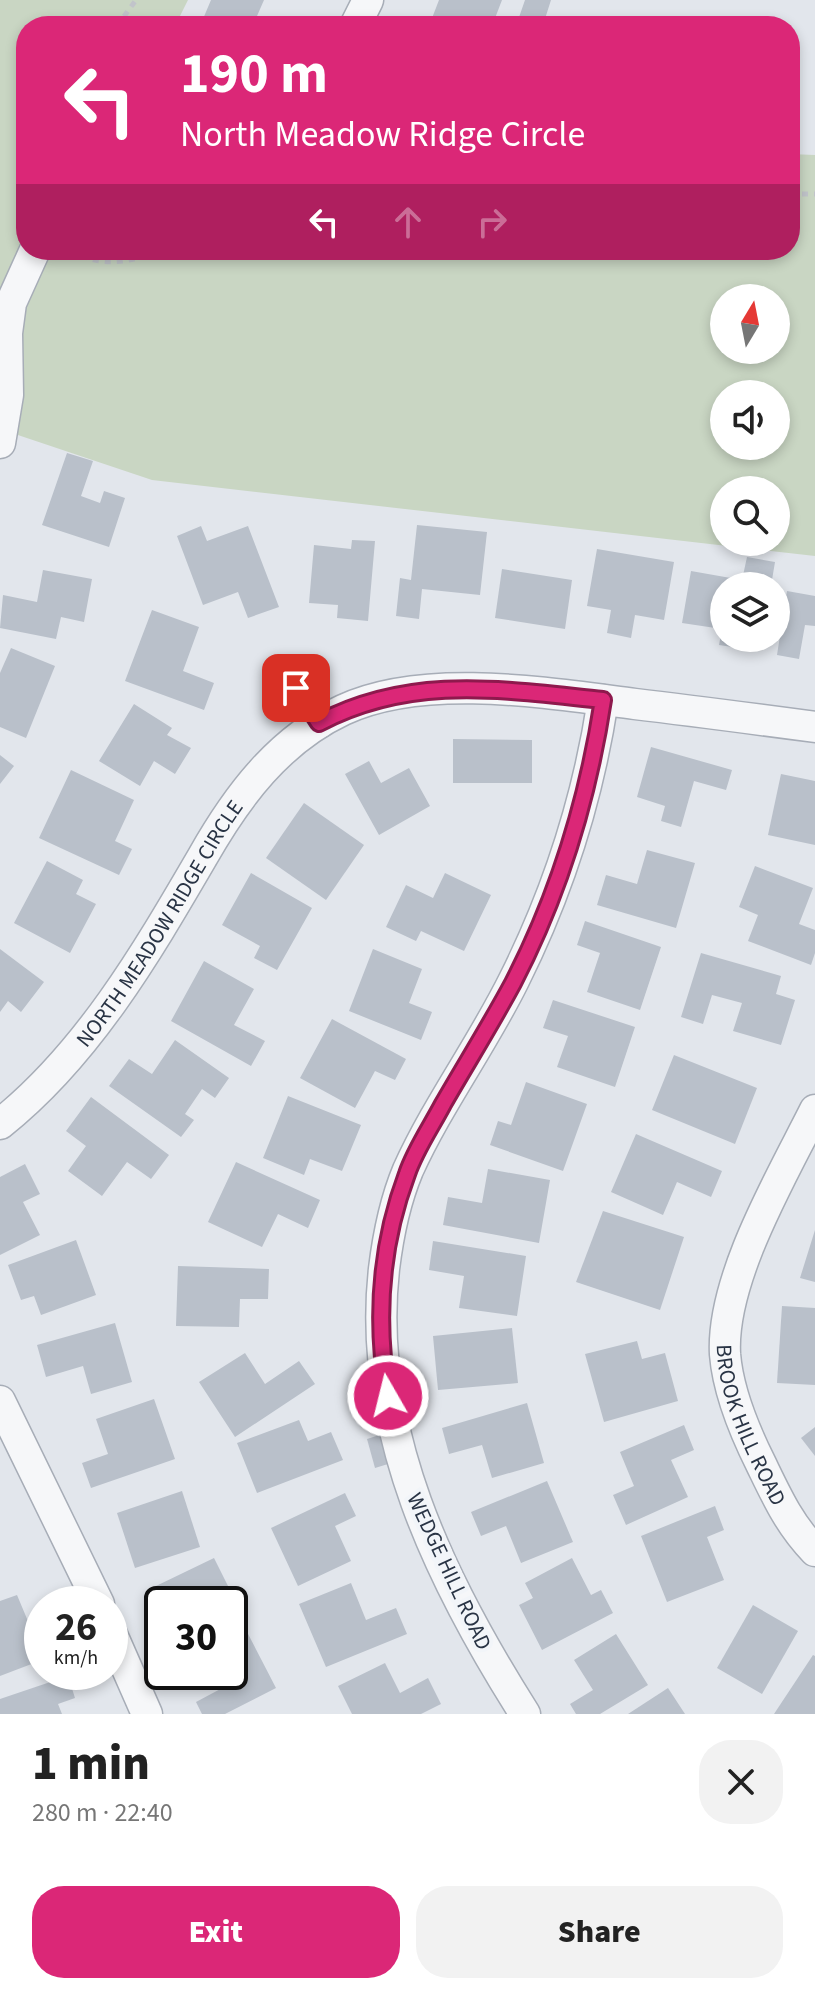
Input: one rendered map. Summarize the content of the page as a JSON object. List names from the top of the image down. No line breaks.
{"streets":{"street":["NORTH MEADOW RIDGE CIRCLE","BROOK HILL ROAD","WEDGE HILL ROAD"]},"crossings":[["NORTH MEADOW RIDGE CIRCLE","WEDGE HILL ROAD"]],"north":"top","page":{"turn":["190 m","North Meadow Ridge Circle"],"speed":"26 km/h","limit":"30","heading":["1 min","280 m · 22:40"],"buttons":["Exit","Share"]}}
